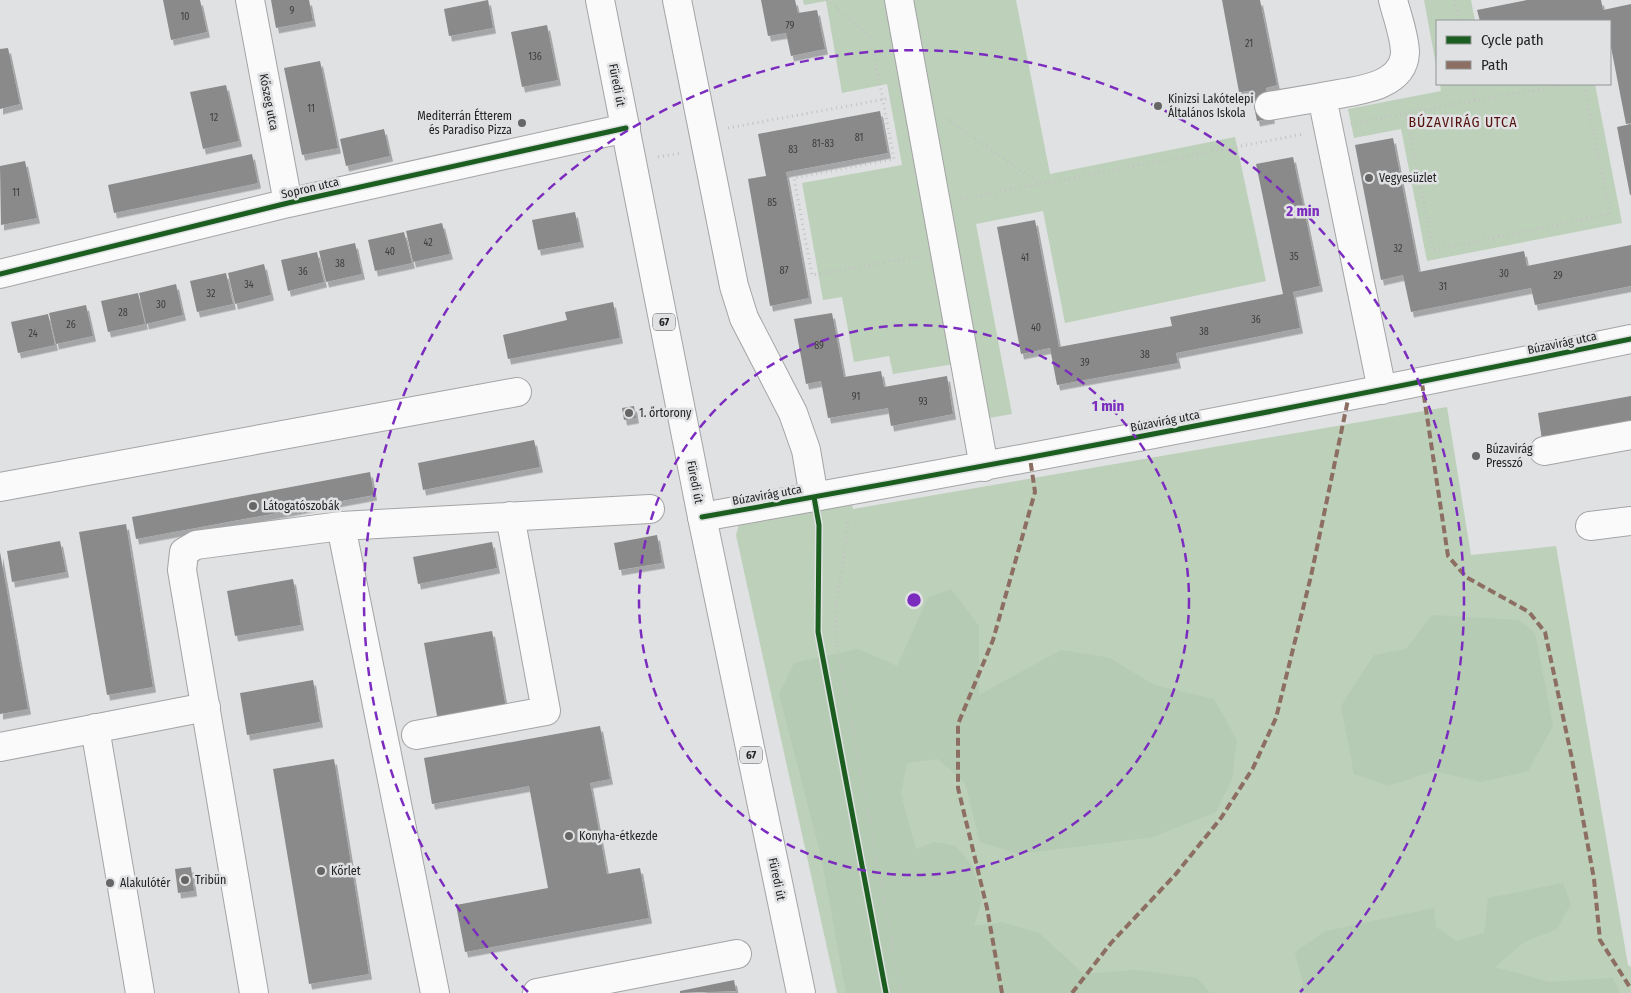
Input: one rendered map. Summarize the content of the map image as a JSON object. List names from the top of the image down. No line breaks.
{"streets":{"street":["Füredi út","Kőszeg utca","Sopron utca","67","Búzavirág utca"]},"crossings":[["Füredi út","Sopron utca"],["Füredi út","Búzavirág utca"],["Kőszeg utca","Sopron utca"]],"districts":["BÚZAVIRÁG UTCA"],"places":["Kinizsi Lakótelepi Általános Iskola","Mediterrán Étterem és Paradiso Pizza","Vegyesüzlet","1. őrtorony","Búzavirág Presszó","Látogatószobák","Konyha-étkezde","Körlet","Tribün","Alakulótér"],"house_numbers":["9","10","79","21","136","11","12","81","81-83","83","11","85","42","32","40","35","41","38","87","36","30","29","34","31","32","30","28","36","26","40","38","24","89","38","39","91","93"],"legend":["Cycle path","Path"],"rings":["2 min","1 min"]}
